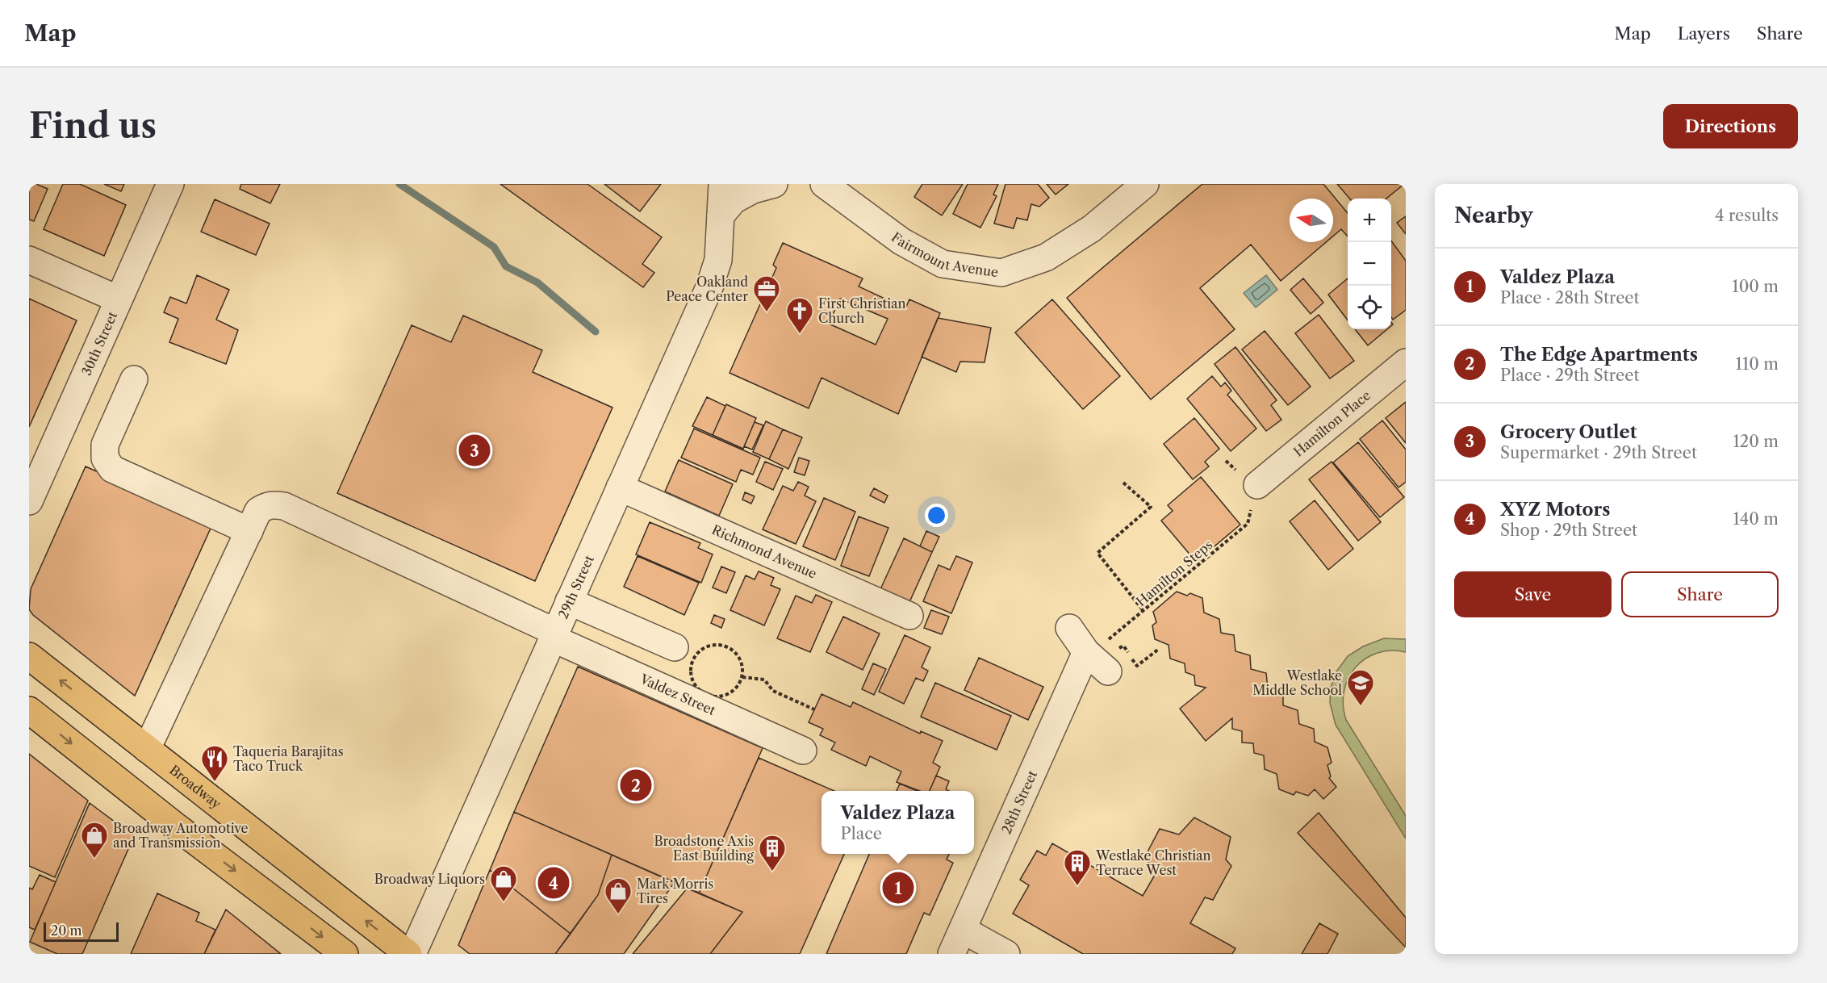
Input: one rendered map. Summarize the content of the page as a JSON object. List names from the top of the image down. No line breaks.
{"streets":{"main road":["Broadway"],"street":["Fairmount Avenue","30th Street","Hamilton Place","Richmond Avenue","29th Street","Valdez Street","28th Street"],"path":["Hamilton Steps"]},"crossings":[["Richmond Avenue","29th Street"],["29th Street","Valdez Street"]],"places":{"office":["Oakland Peace Center"],"church":["First Christian Church"],"school or university":["Westlake Middle School"],"restaurant":["Taqueria Barajitas Taco Truck"],"shop":["Broadway Automotive and Transmission","Broadway Liquors","Mark Morris Tires"],"building":["Broadstone Axis East Building","Westlake Christian Terrace West"]},"scale_bar":"20 m","north":"left","page":{"header":"Map","nav":["Map","Layers","Share"],"buttons":["Directions",["Save","Share"]],"title":"Find us","heading":["Nearby","4 results"],"map_buttons":["+","−"],"list":[{"mark":"1","name":"Valdez Plaza","note":"Place · 28th Street","value":"100 m"},{"mark":"2","name":"The Edge Apartments","note":"Place · 29th Street","value":"110 m"},{"mark":"3","name":"Grocery Outlet","note":"Supermarket · 29th Street","value":"120 m"},{"mark":"4","name":"XYZ Motors","note":"Shop · 29th Street","value":"140 m"}],"pins":["3","2","4","1"],"popup":["Valdez Plaza","Place"],"scale":"20 m"}}
